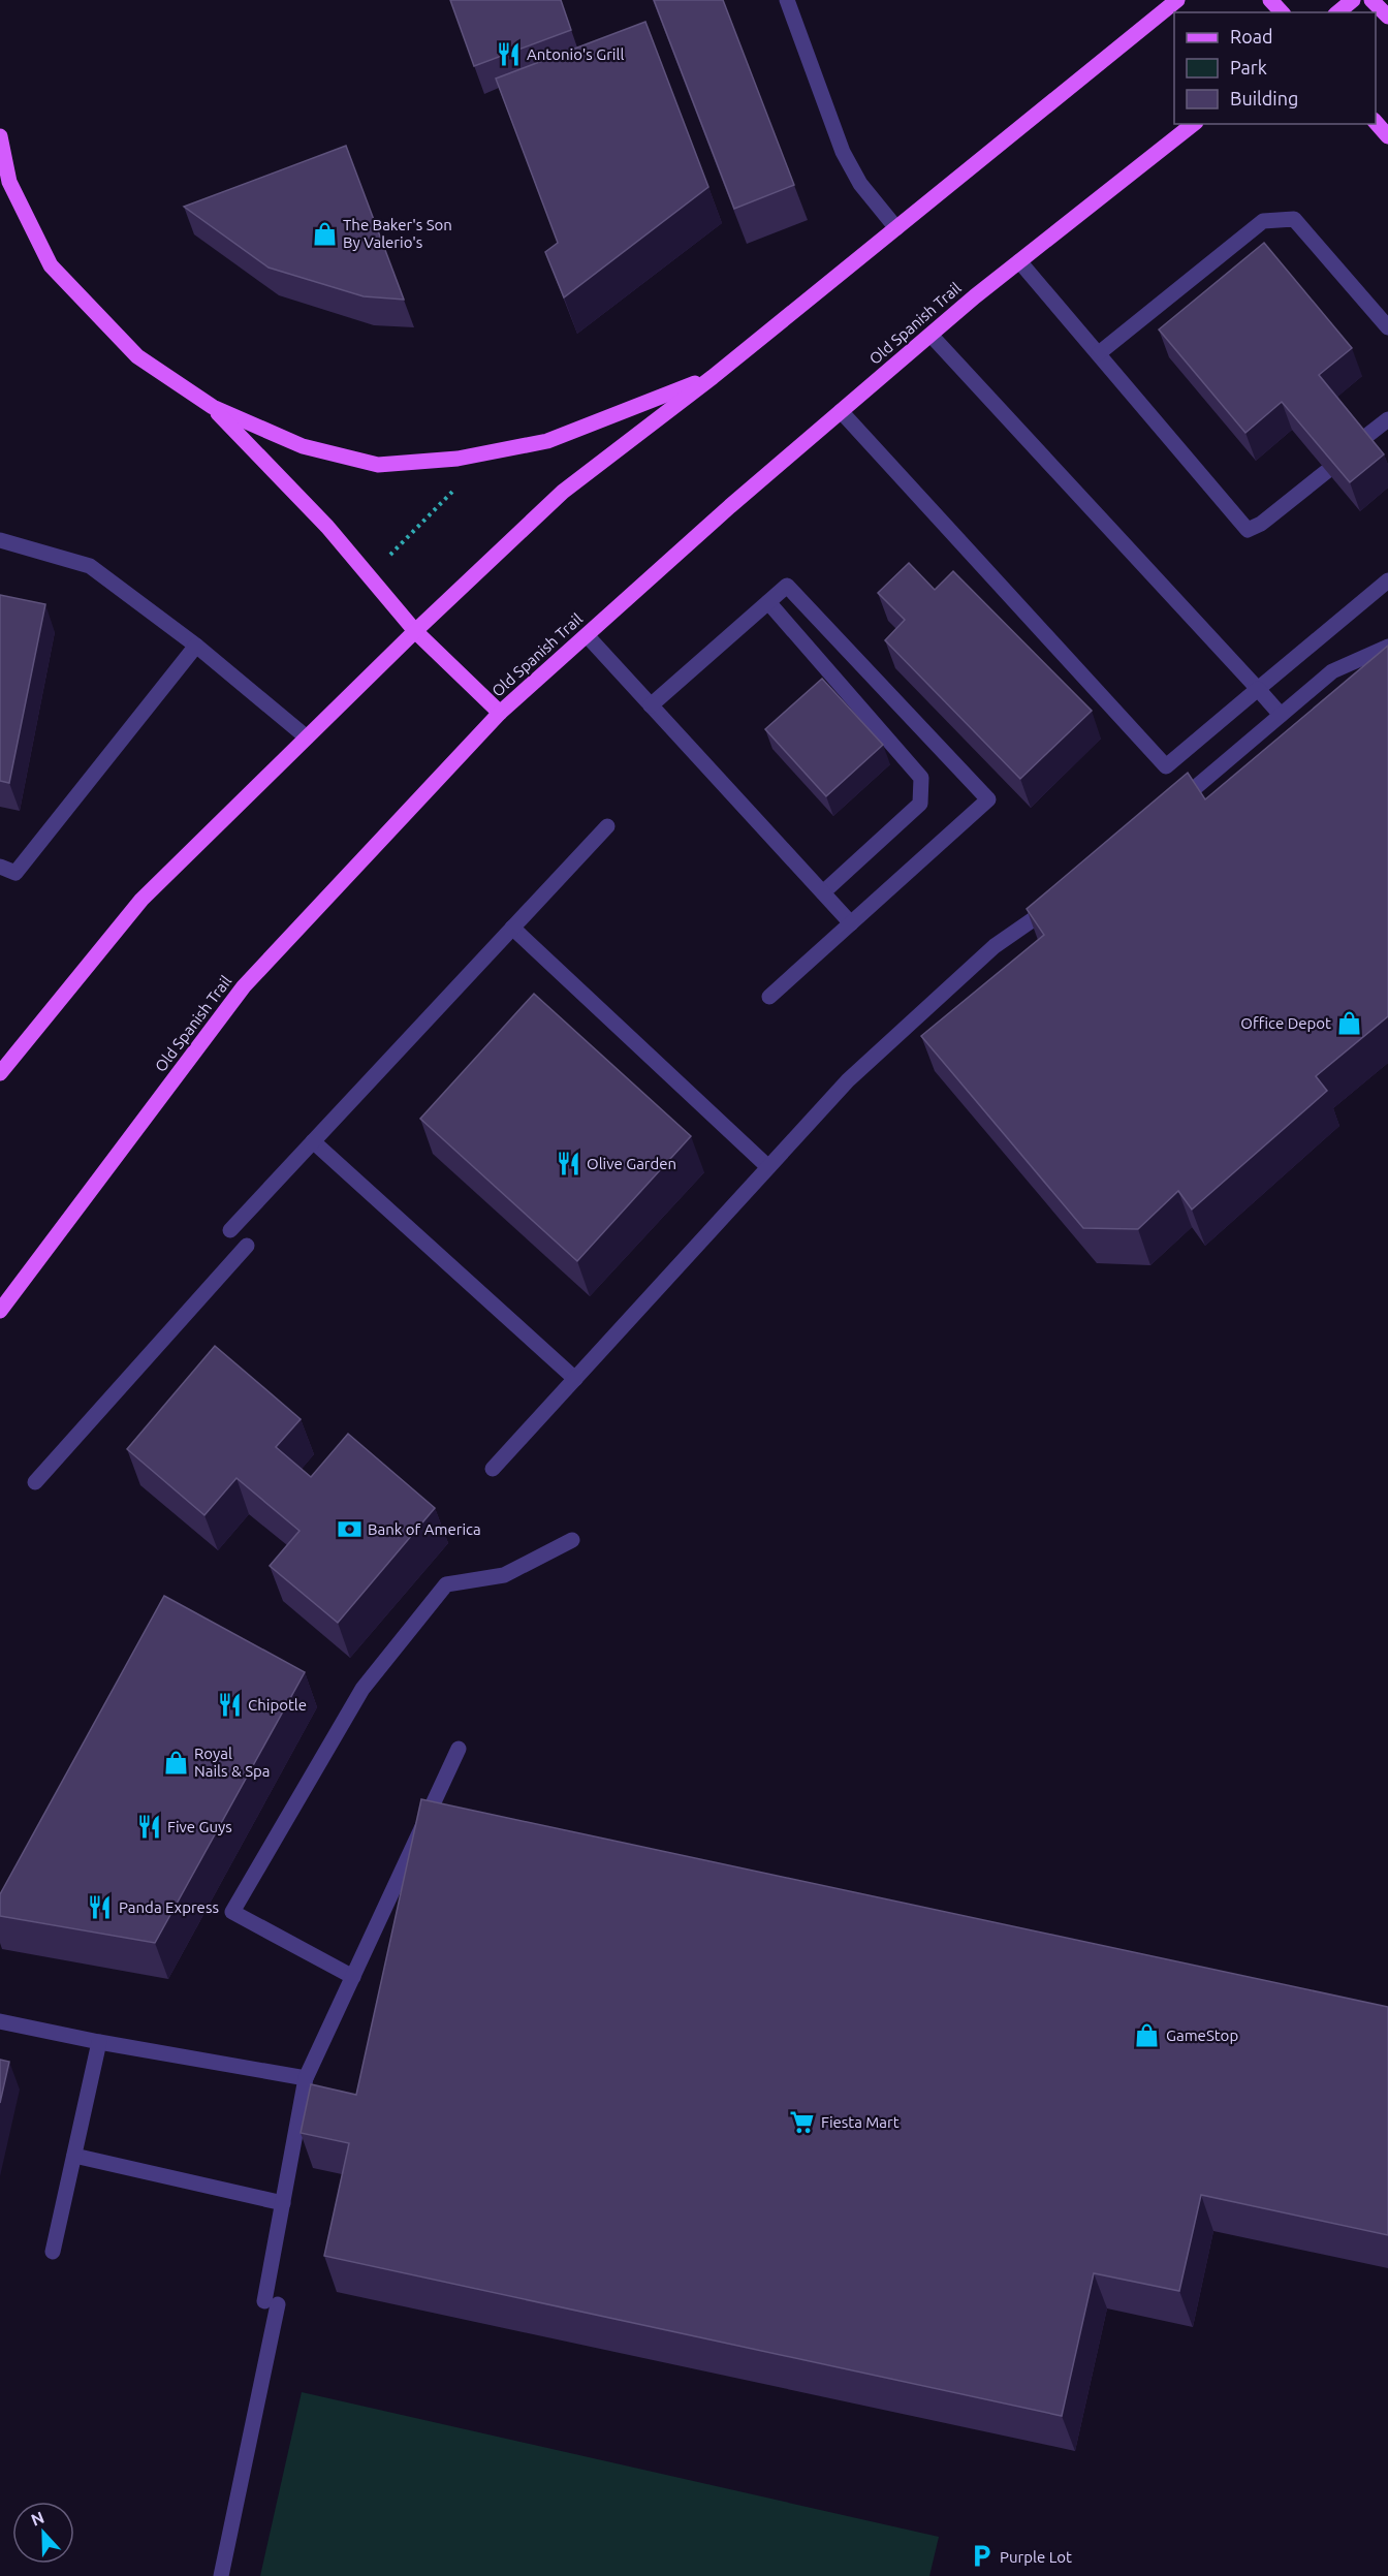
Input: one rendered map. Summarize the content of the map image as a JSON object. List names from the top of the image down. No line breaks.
{"streets":{"main road":["Old Spanish Trail"]},"places":{"restaurant":["Antonio's Grill","Olive Garden","Chipotle","Five Guys","Panda Express"],"shop":["The Baker's Son By Valerio's","Office Depot","Royal Nails & Spa","GameStop"],"bank":["Bank of America"],"supermarket":["Fiesta Mart"],"parking":["Purple Lot"]},"legend":["Road","Park","Building"],"north":"top"}
